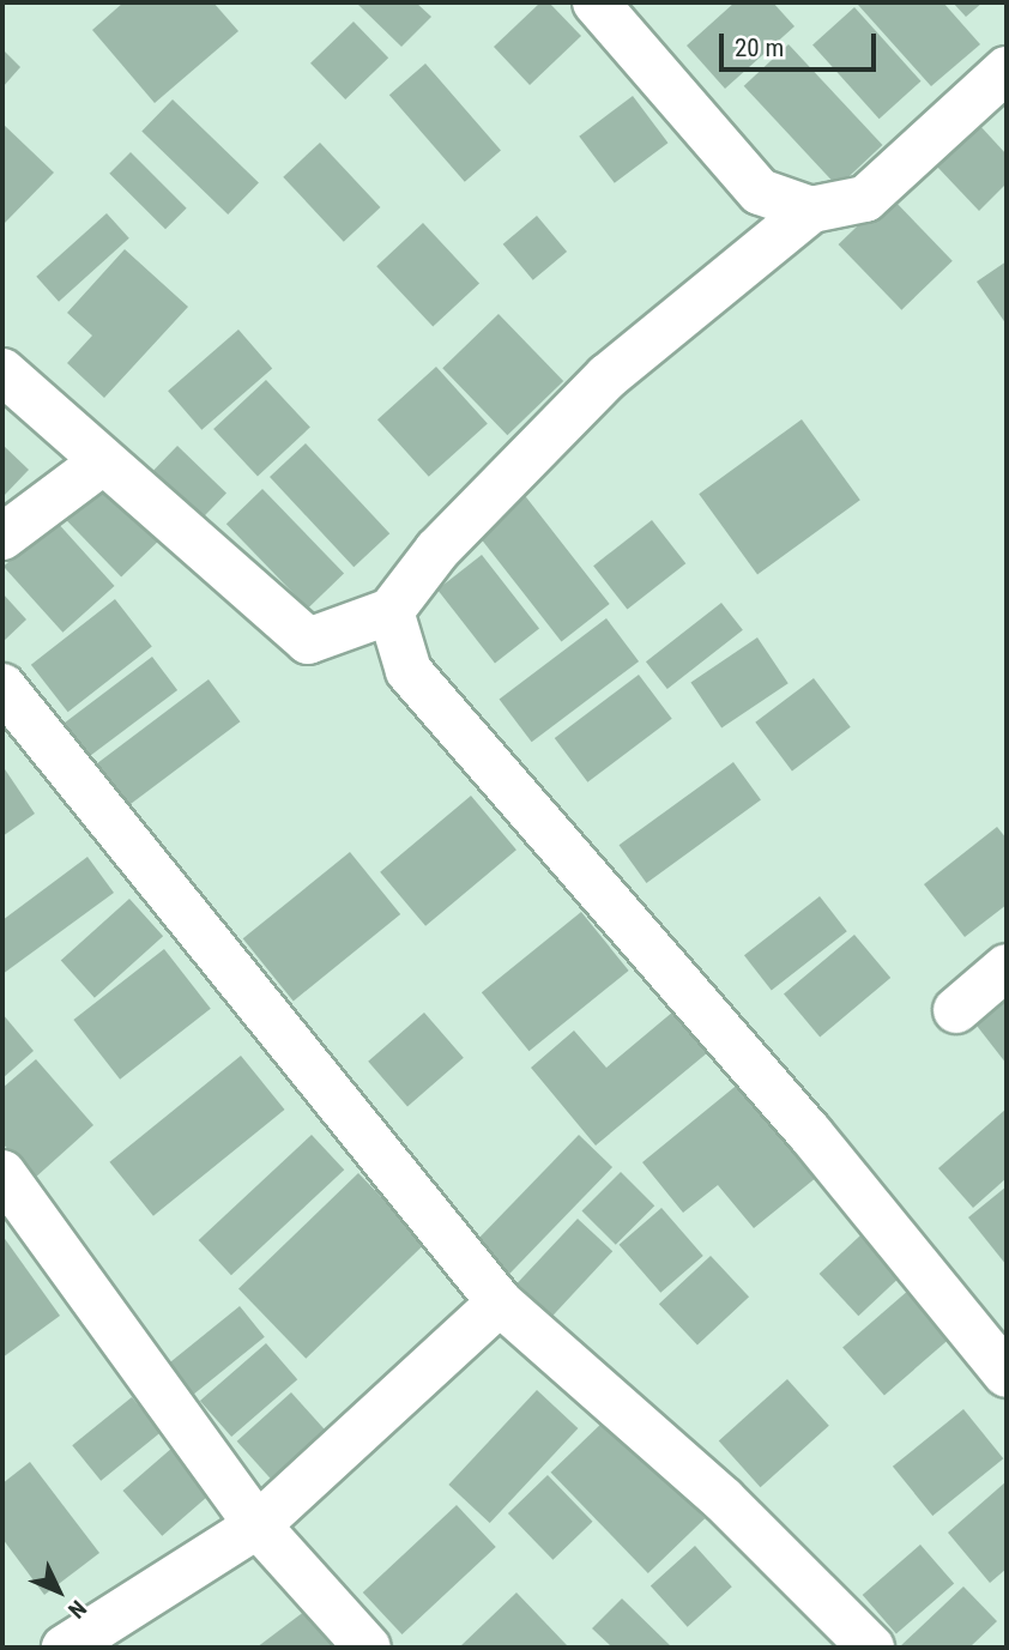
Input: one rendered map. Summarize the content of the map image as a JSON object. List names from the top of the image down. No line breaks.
{"scale_bar":"20 m","north":"bottom right"}
